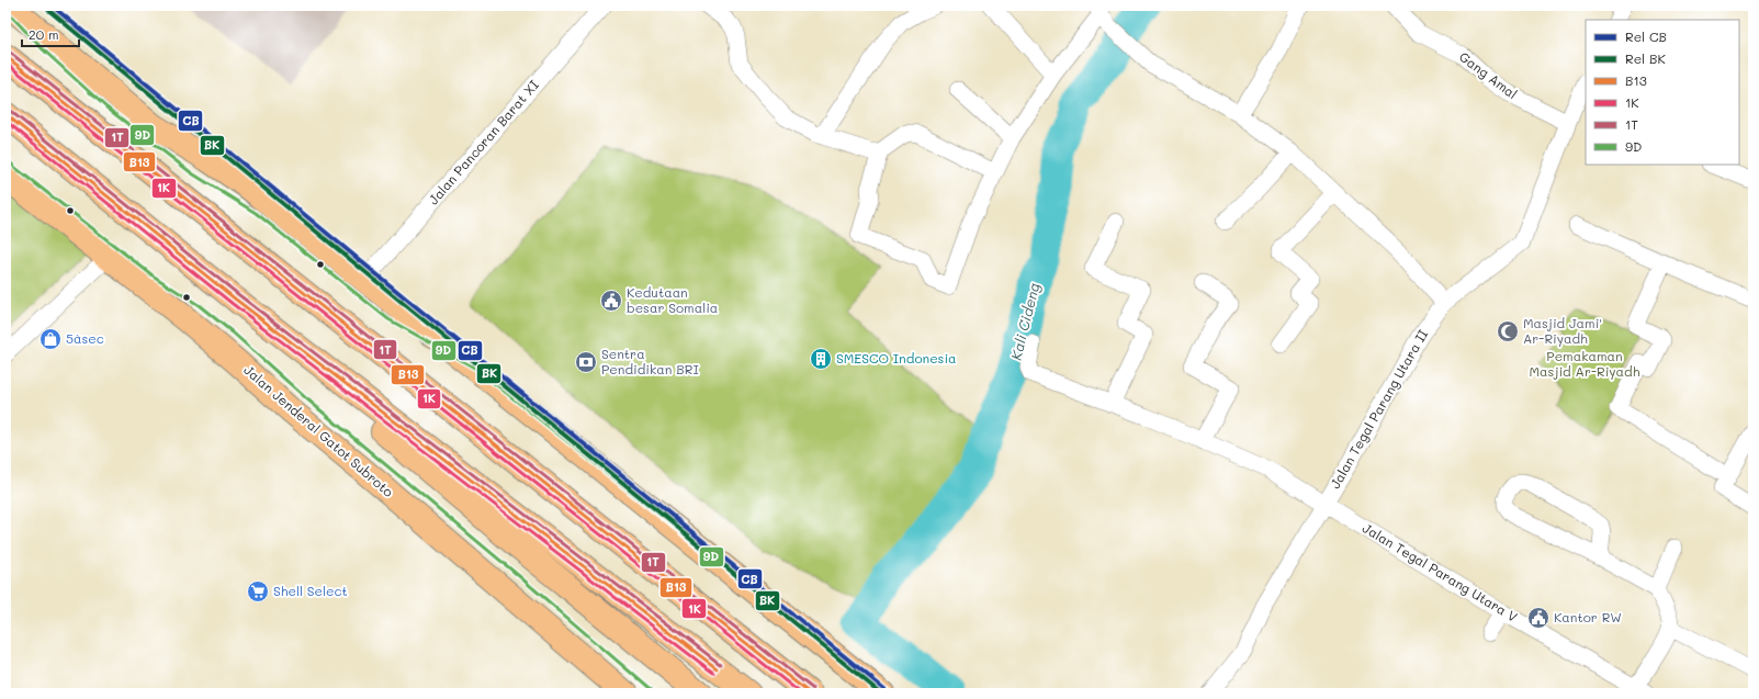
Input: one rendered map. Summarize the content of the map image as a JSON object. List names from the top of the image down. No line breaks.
{"streets":{"highway":["Jalan Jenderal Gatot Subroto"],"street":["Gang Amal","Jalan Pancoran Barat XI","Jalan Tegal Parang Utara II","Jalan Tegal Parang Utara V"]},"crossings":[["Gang Amal","Jalan Tegal Parang Utara II"],["Jalan Tegal Parang Utara II","Jalan Tegal Parang Utara V"]],"water":["Kali Cideng"],"parks":["Pemakaman Masjid Ar-Riyadh"],"places":{"public building":["Kedutaan besar Somalia","Kantor RW"],"mosque":["Masjid Jami' Ar-Riyadh"],"shop":["5àsec"],"building":["SMESCO Indonesia"],"bank":["Sentra Pendidikan BRI"],"supermarket":["Shell Select"]},"lines":["rail line CB","rail line BK","transit line 9D","transit line 1T","transit line B13","transit line 1K"],"legend":["Rel CB","Rel BK","B13","1K","1T","9D"],"scale_bar":"20 m"}
